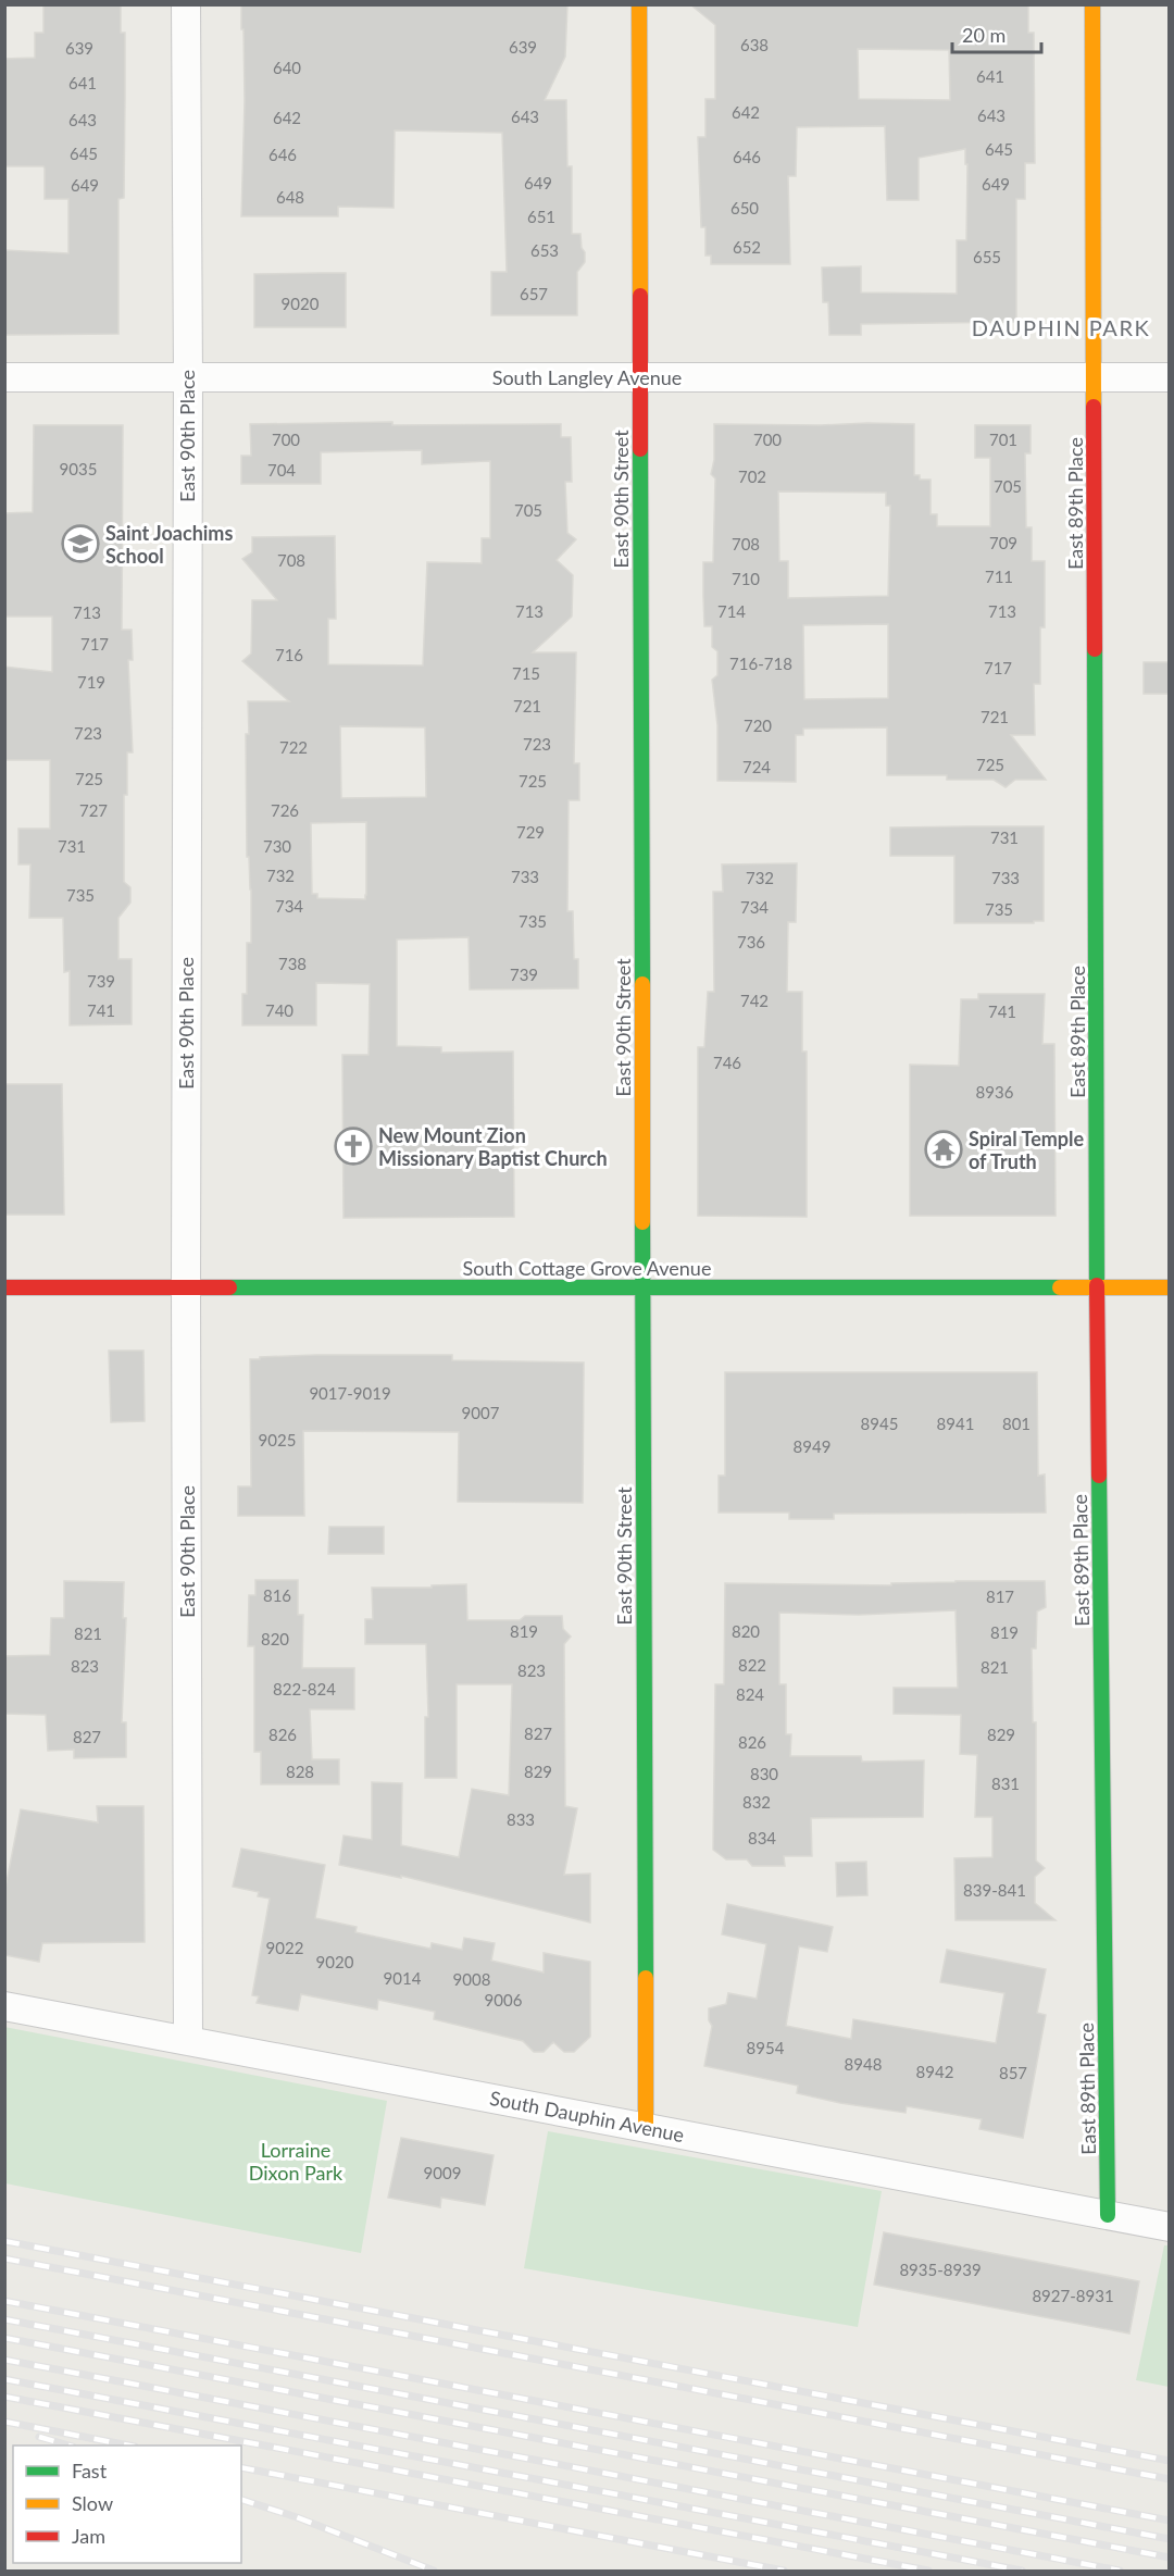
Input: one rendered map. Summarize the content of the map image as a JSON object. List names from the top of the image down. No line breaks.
{"streets":{"street":["South Langley Avenue","East 90th Place","East 90th Street","East 89th Place","South Cottage Grove Avenue","South Dauphin Avenue"]},"crossings":[["South Langley Avenue","East 90th Place"],["South Langley Avenue","East 90th Street"],["South Langley Avenue","East 89th Place"],["East 90th Place","South Cottage Grove Avenue"],["East 90th Place","South Dauphin Avenue"],["East 90th Street","South Cottage Grove Avenue"],["East 90th Street","South Dauphin Avenue"],["East 89th Place","South Cottage Grove Avenue"],["East 89th Place","South Dauphin Avenue"]],"districts":["DAUPHIN PARK"],"parks":["Lorraine Dixon Park"],"places":{"school or university":["Saint Joachims School"],"church":["New Mount Zion Missionary Baptist Church"],"temple":["Spiral Temple of Truth"]},"house_numbers":["638","639","639","640","641","641","642","643","643","642","643","645","645","646","646","649","649","649","648","650","651","652","653","655","657","9020","700","700","701","9035","704","702","705","705","709","708","708","711","710","713","714","713","713","717","716","716-718","717","715","719","721","721","720","723","723","722","725","724","725","725","727","726","729","731","731","730","732","733","732","733","735","734","734","735","735","736","738","739","739","742","741","740","741","746","8936","9017-9019","9007","8945","8941","801","9025","8949","816","817","819","820","819","821","820","822","823","821","823","822-824","824","827","826","829","827","826","828","829","830","831","832","833","834","839-841","9022","9020","9014","9008","9006","8954","8948","8942","857","9009","8935-8939","8927-8931"],"legend":["Fast","Slow","Jam"],"scale_bar":"20 m"}
